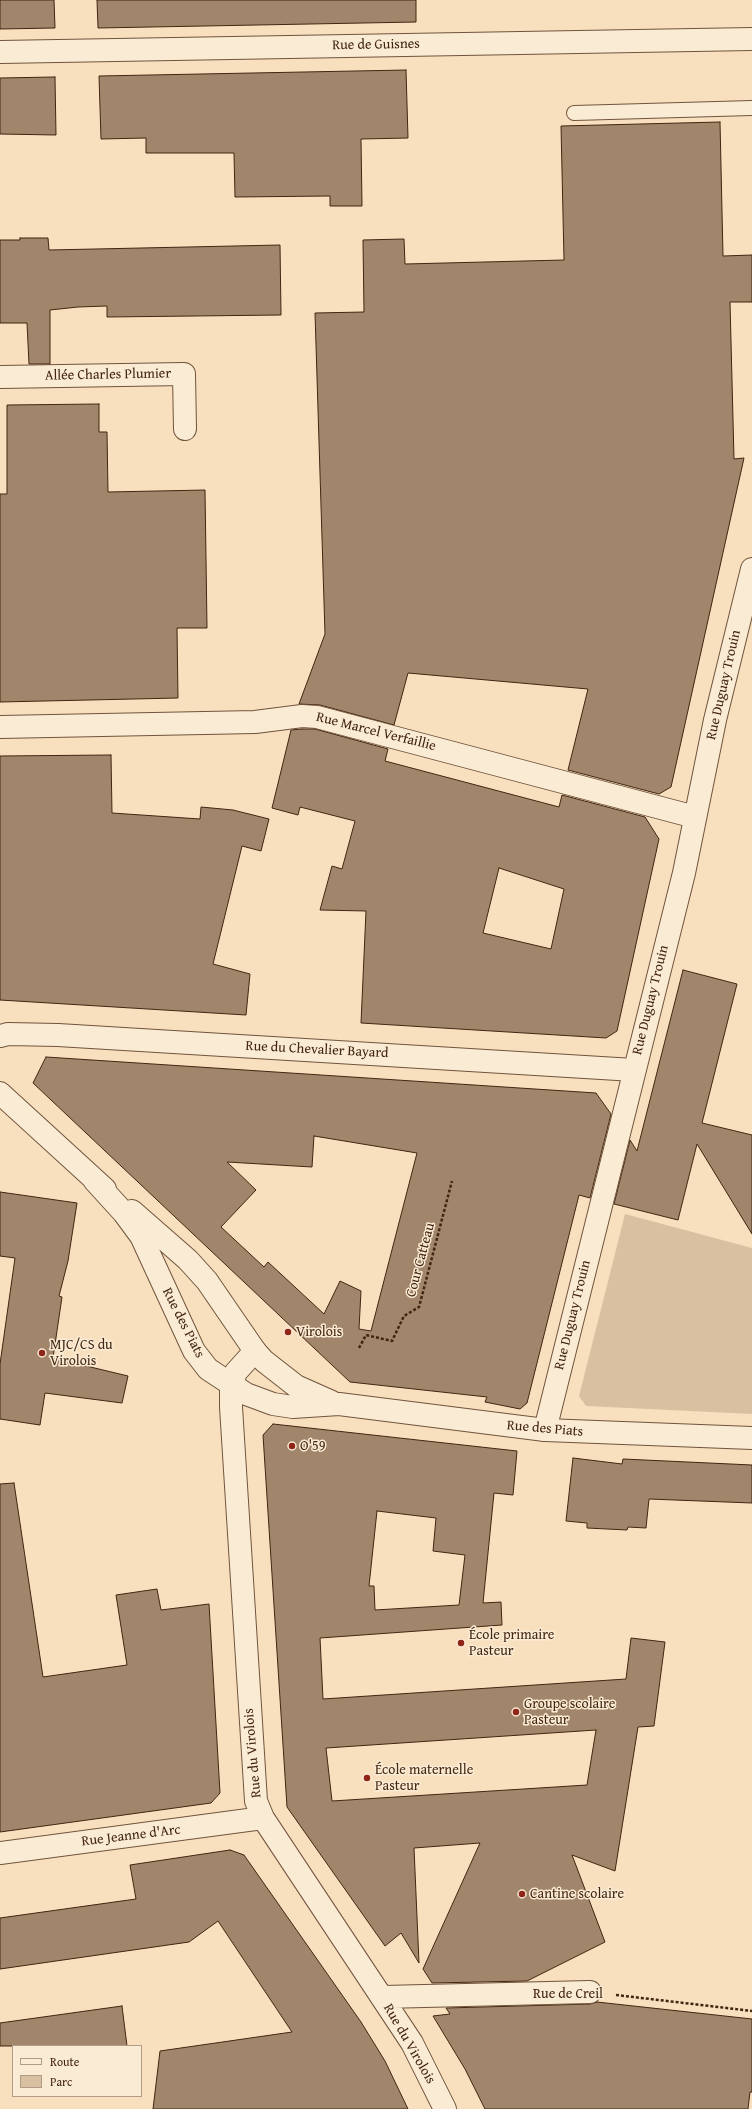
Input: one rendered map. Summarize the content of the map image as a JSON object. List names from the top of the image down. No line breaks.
{"streets":{"street":["Rue de Guisnes","Allée Charles Plumier","Rue Duguay Trouin","Rue Marcel Verfaillie","Rue du Chevalier Bayard","Rue des Piats","Rue du Virolois","Rue Jeanne d'Arc","Rue de Creil"],"path":["Cour Catteau"]},"crossings":[["Rue Duguay Trouin","Rue Marcel Verfaillie"],["Rue Duguay Trouin","Rue du Chevalier Bayard"],["Rue Duguay Trouin","Rue des Piats"],["Rue des Piats","Rue du Virolois"],["Rue du Virolois","Rue Jeanne d'Arc"],["Rue du Virolois","Rue de Creil"]],"places":["Virolois","MJC/CS du Virolois","O'59","École primaire Pasteur","Groupe scolaire Pasteur","École maternelle Pasteur","Cantine scolaire"],"legend":["Route","Parc"]}
